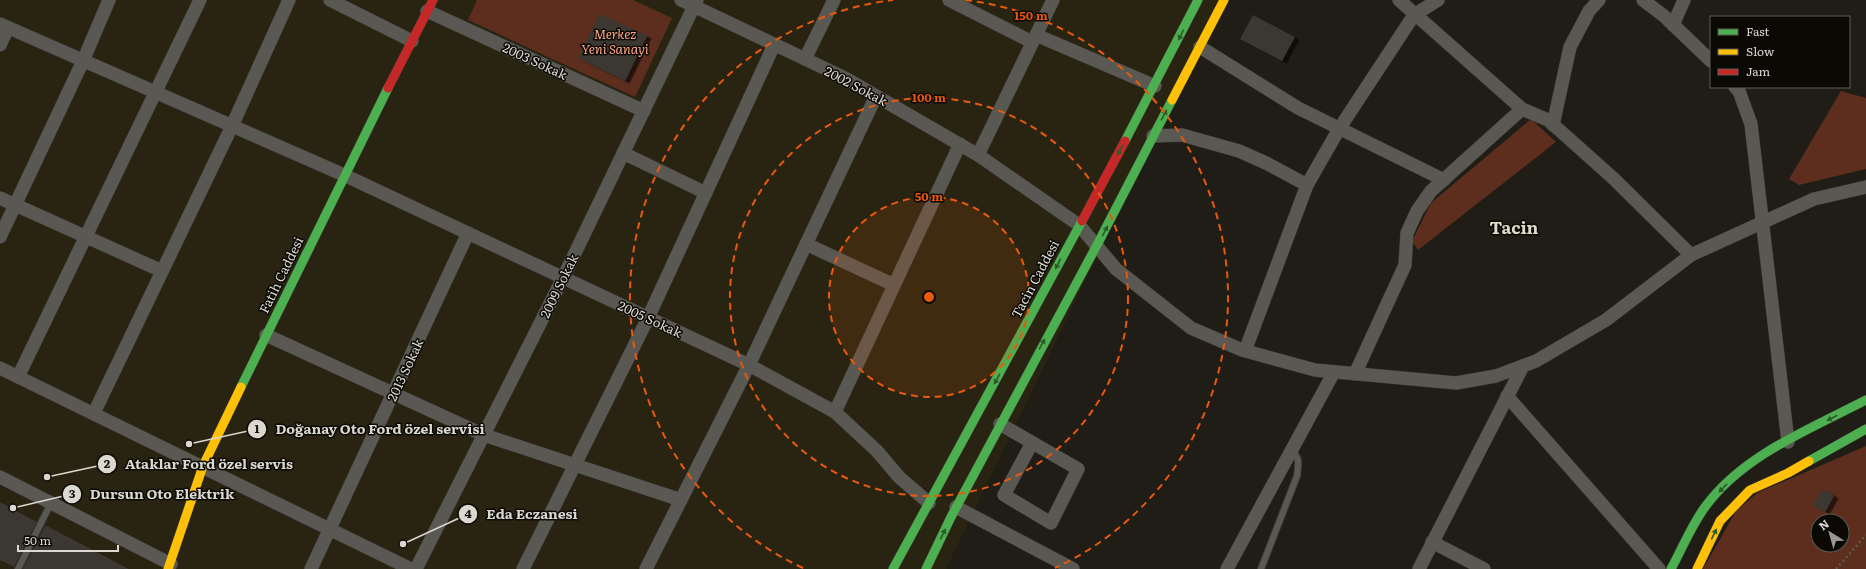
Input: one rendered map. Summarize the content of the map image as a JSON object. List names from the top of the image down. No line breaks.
{"streets":{"main road":["Fatih Caddesi","Tacin Caddesi"],"street":["2003 Sokak","2002 Sokak","2009 Sokak","2005 Sokak","2013 Sokak"]},"crossings":[["2003 Sokak","Fatih Caddesi"],["2003 Sokak","2009 Sokak"],["2002 Sokak","Tacin Caddesi"],["2002 Sokak","2009 Sokak"],["Fatih Caddesi","2005 Sokak"],["Tacin Caddesi","2005 Sokak"],["2009 Sokak","2005 Sokak"],["2005 Sokak","2013 Sokak"]],"districts":["Tacin"],"parks":["Merkez Yeni Sanayi"],"places":["Doğanay Oto Ford özel servisi","Ataklar Ford özel servis","Dursun Oto Elektrik","Eda Eczanesi"],"legend":["Fast","Slow","Jam"],"scale_bar":"50 m","north":"top left","rings":["150 m","100 m","50 m"]}
